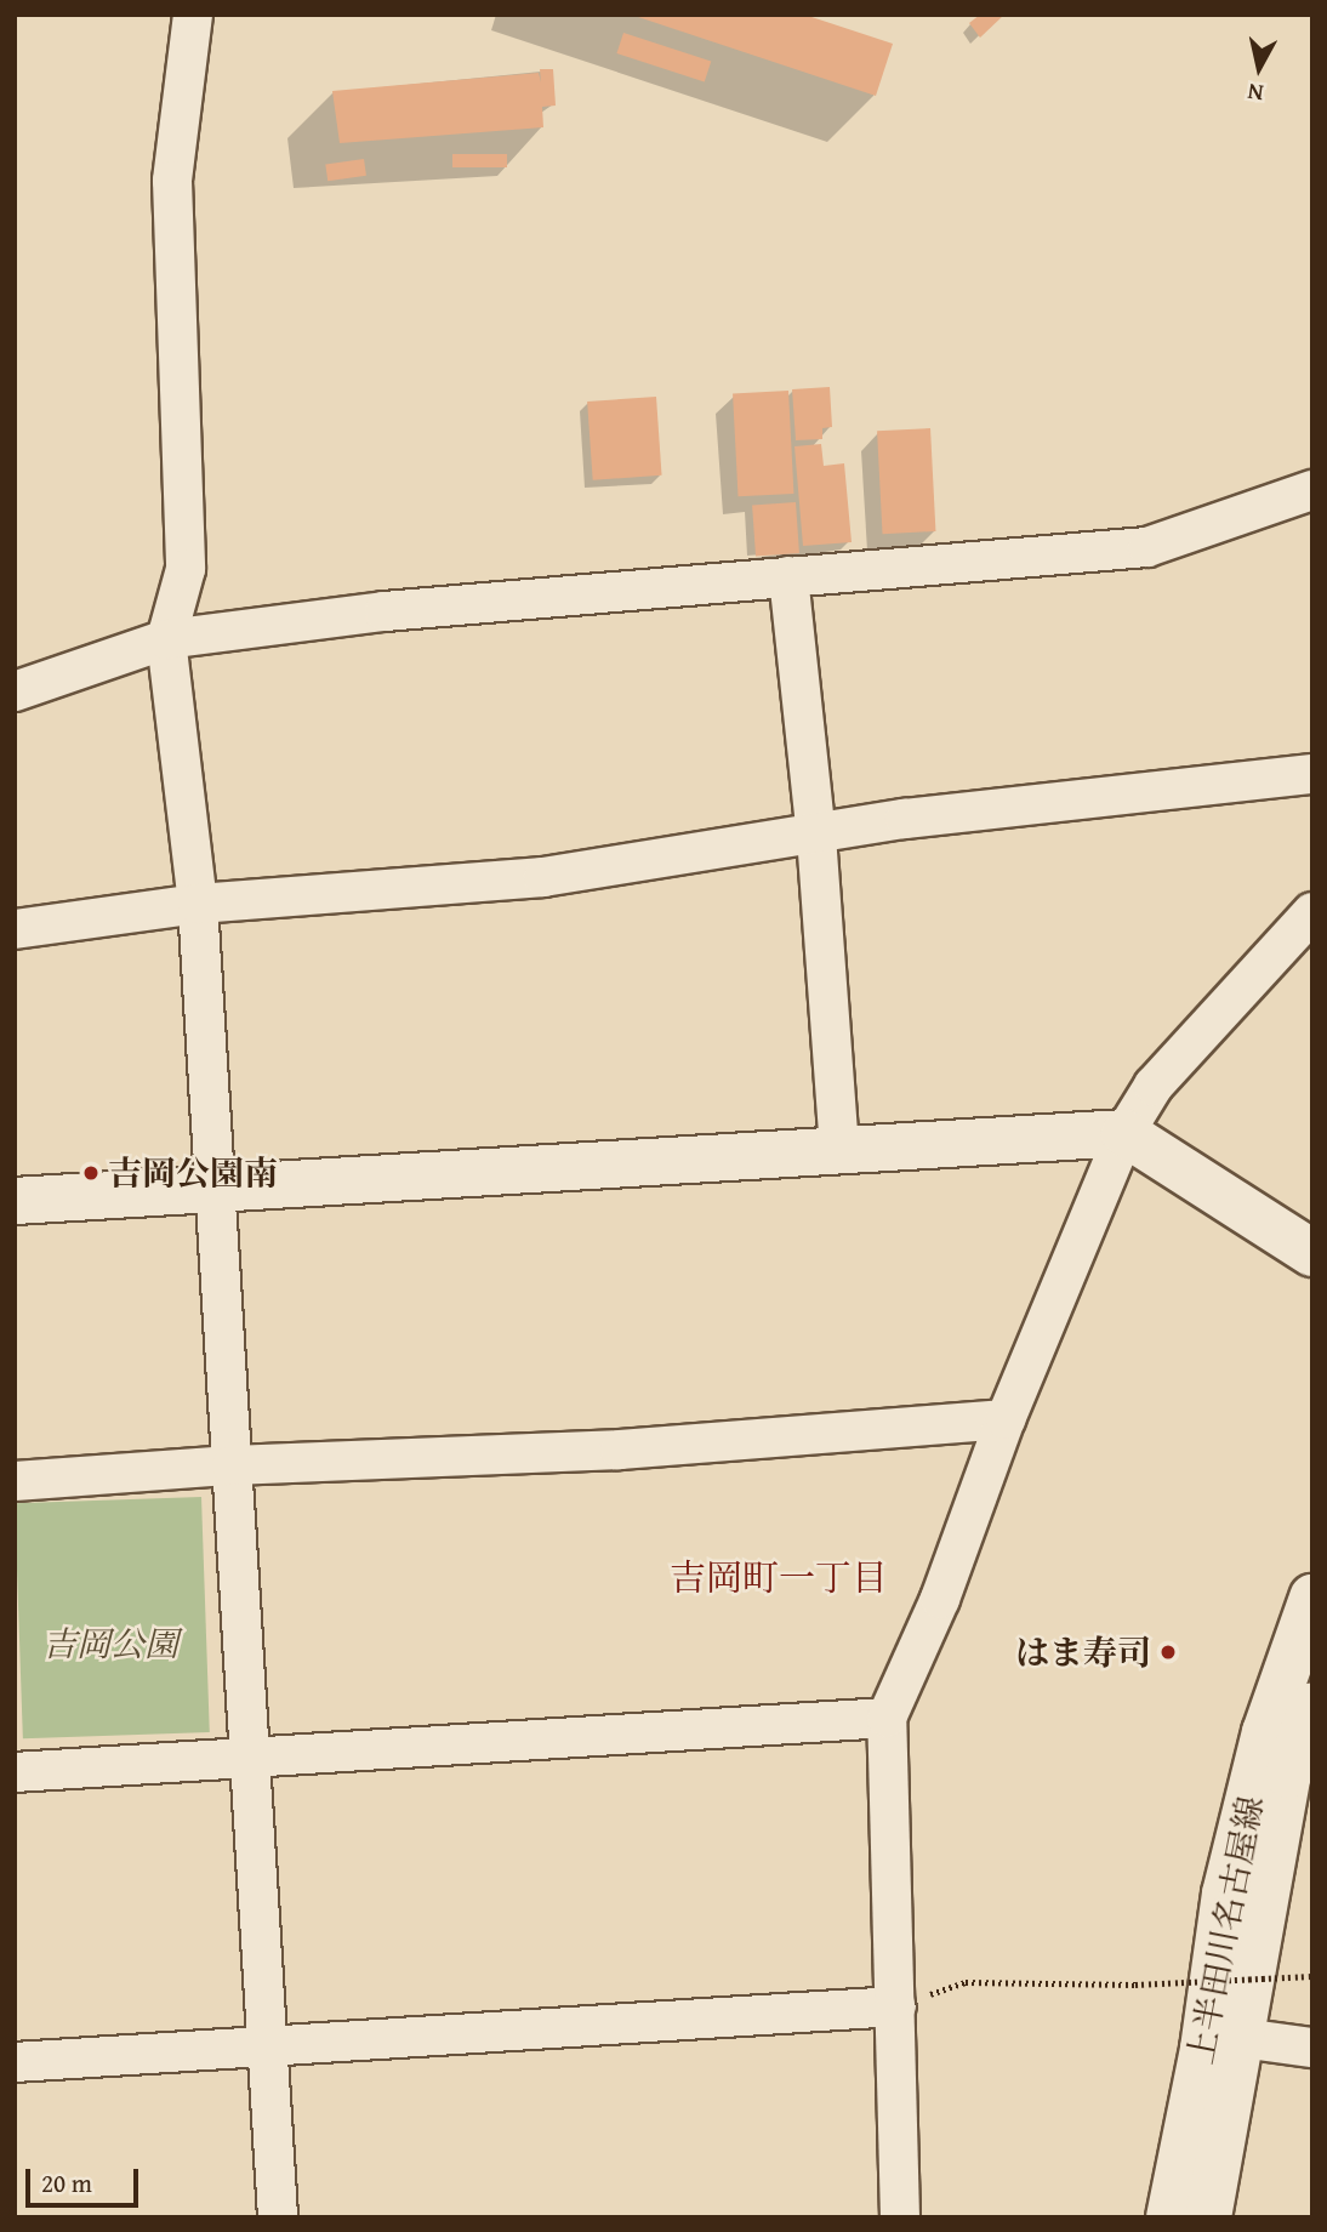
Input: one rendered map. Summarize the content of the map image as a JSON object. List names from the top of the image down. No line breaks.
{"streets":{"street":["上半田川名古屋線"]},"districts":["吉岡町一丁目"],"parks":["吉岡公園"],"places":["吉岡公園南","はま寿司"],"scale_bar":"20 m","north":"bottom"}
